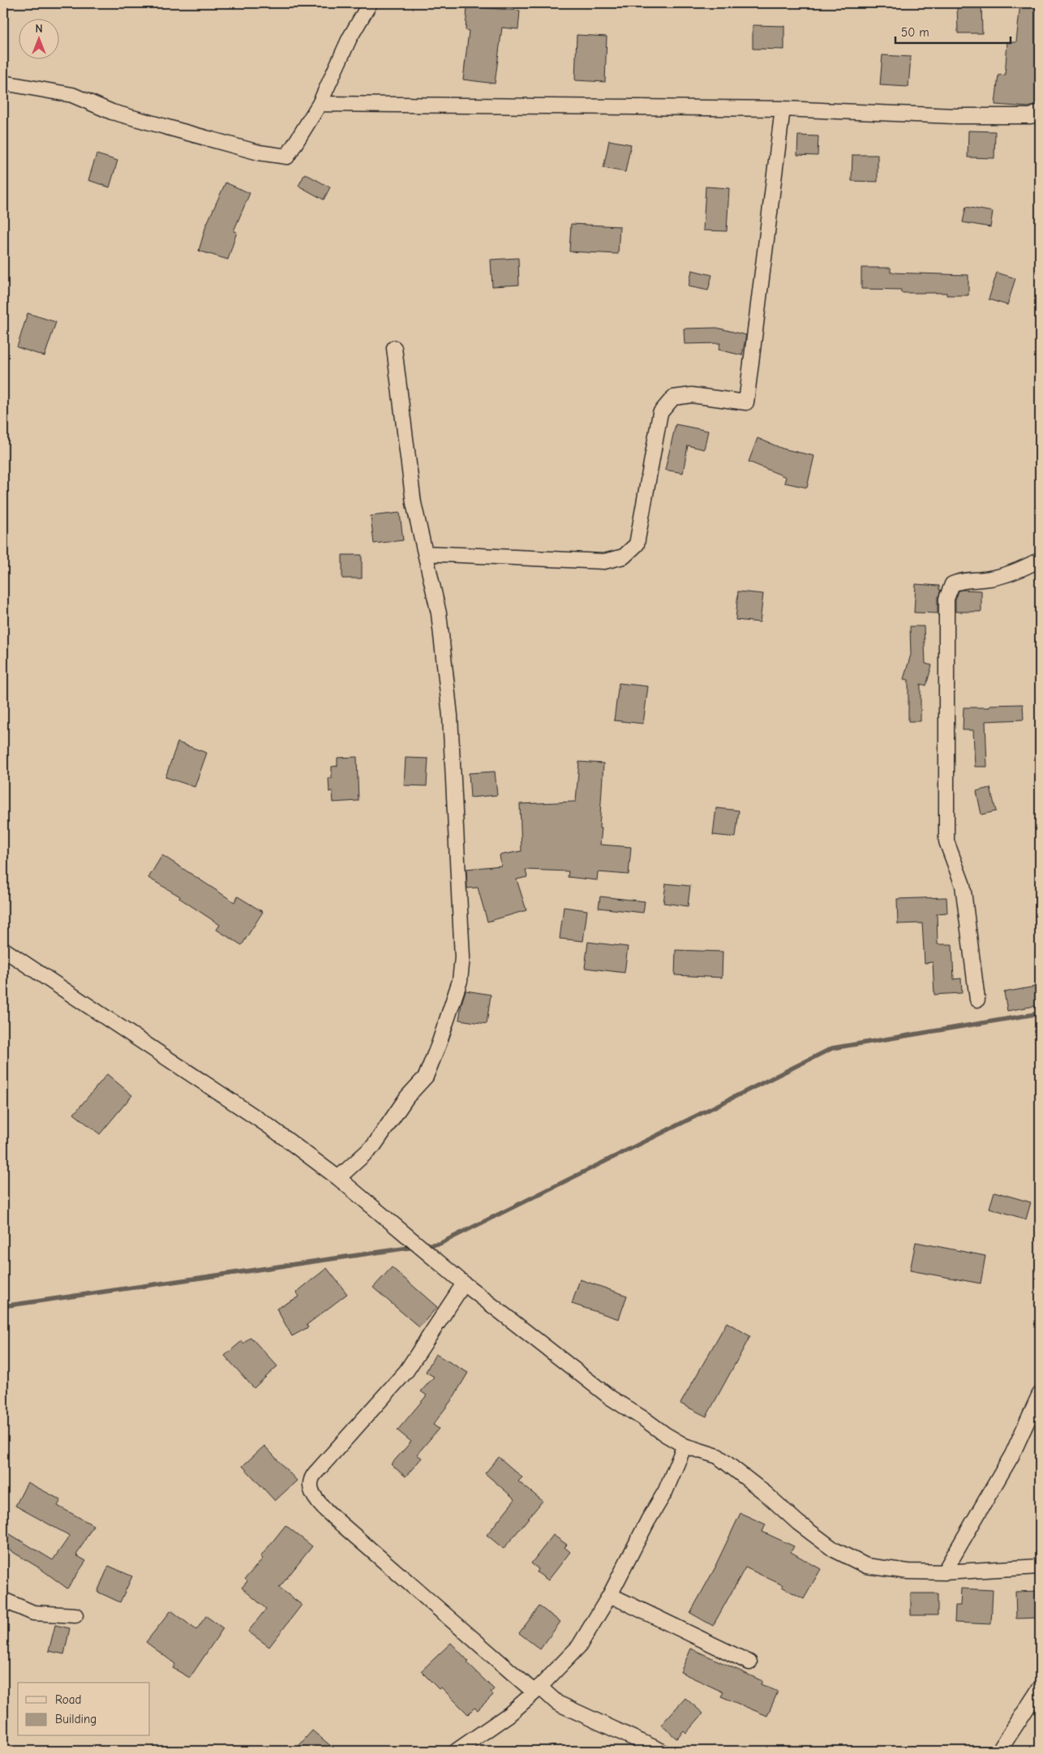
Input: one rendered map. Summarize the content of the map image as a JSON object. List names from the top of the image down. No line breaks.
{"legend":["Road","Building"],"scale_bar":"50 m","north":"top"}
